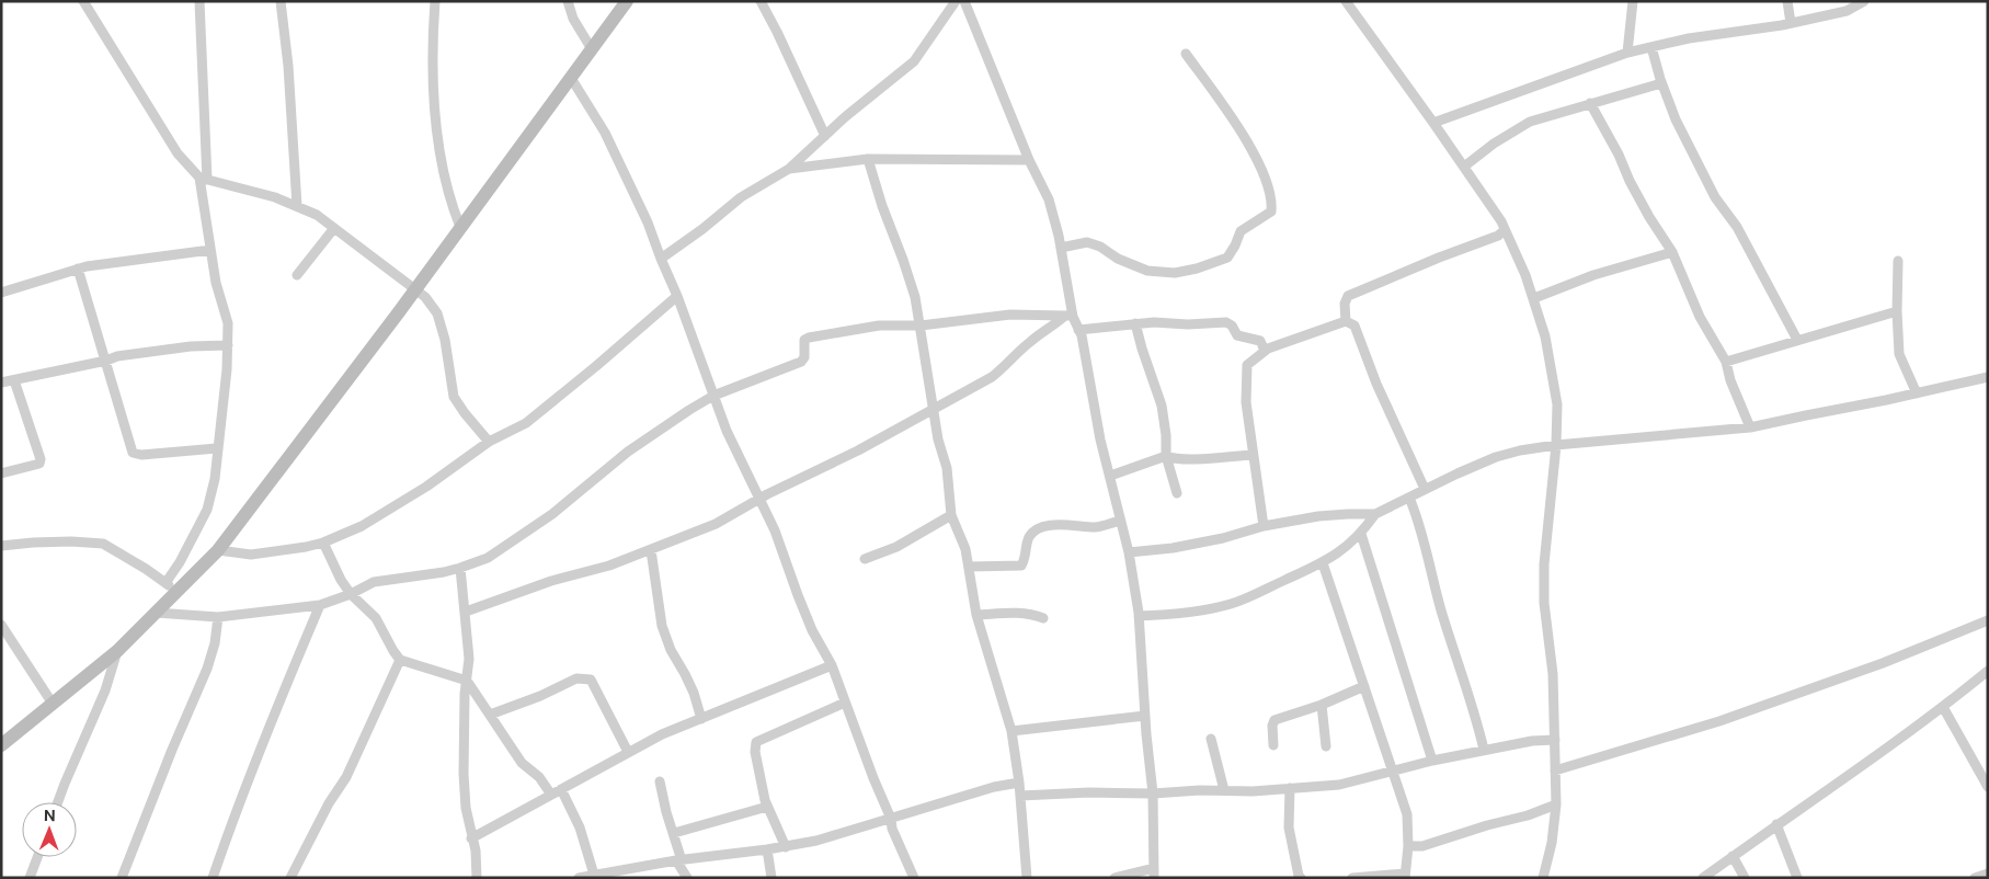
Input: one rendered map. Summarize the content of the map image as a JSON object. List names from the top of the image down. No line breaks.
{"north":"top"}
